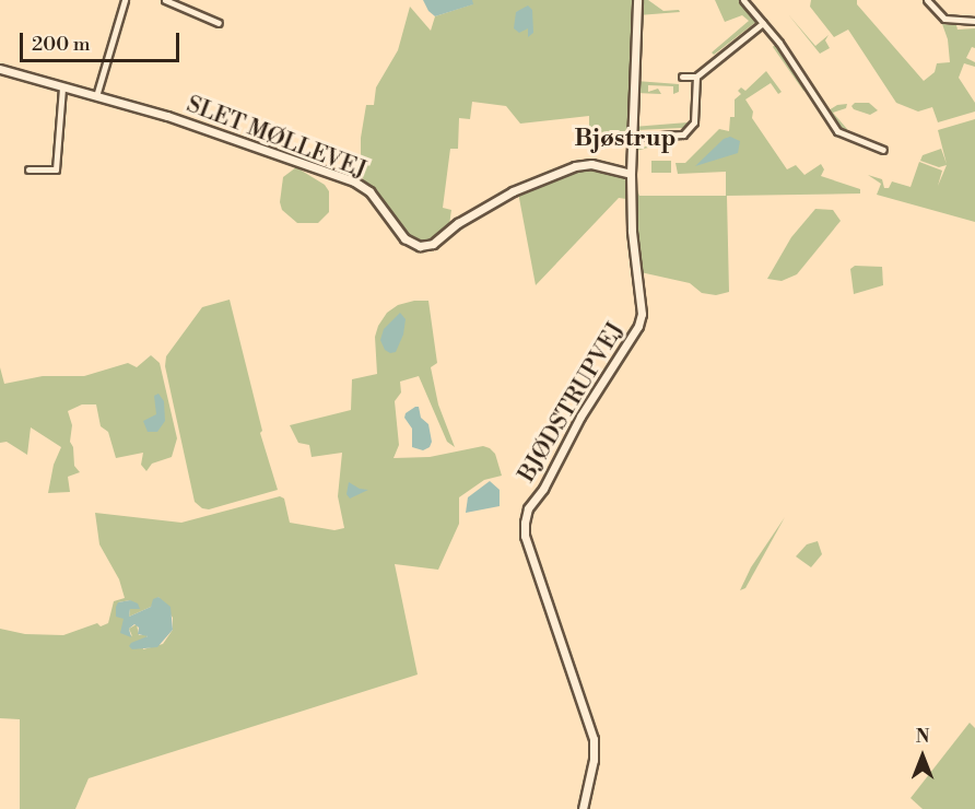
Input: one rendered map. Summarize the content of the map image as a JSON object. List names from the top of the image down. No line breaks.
{"streets":{"street":["SLET MØLLEVEJ","BJØDSTRUPVEJ"]},"crossings":[["SLET MØLLEVEJ","BJØDSTRUPVEJ"]],"districts":["Bjøstrup"],"scale_bar":"200 m","north":"top"}
